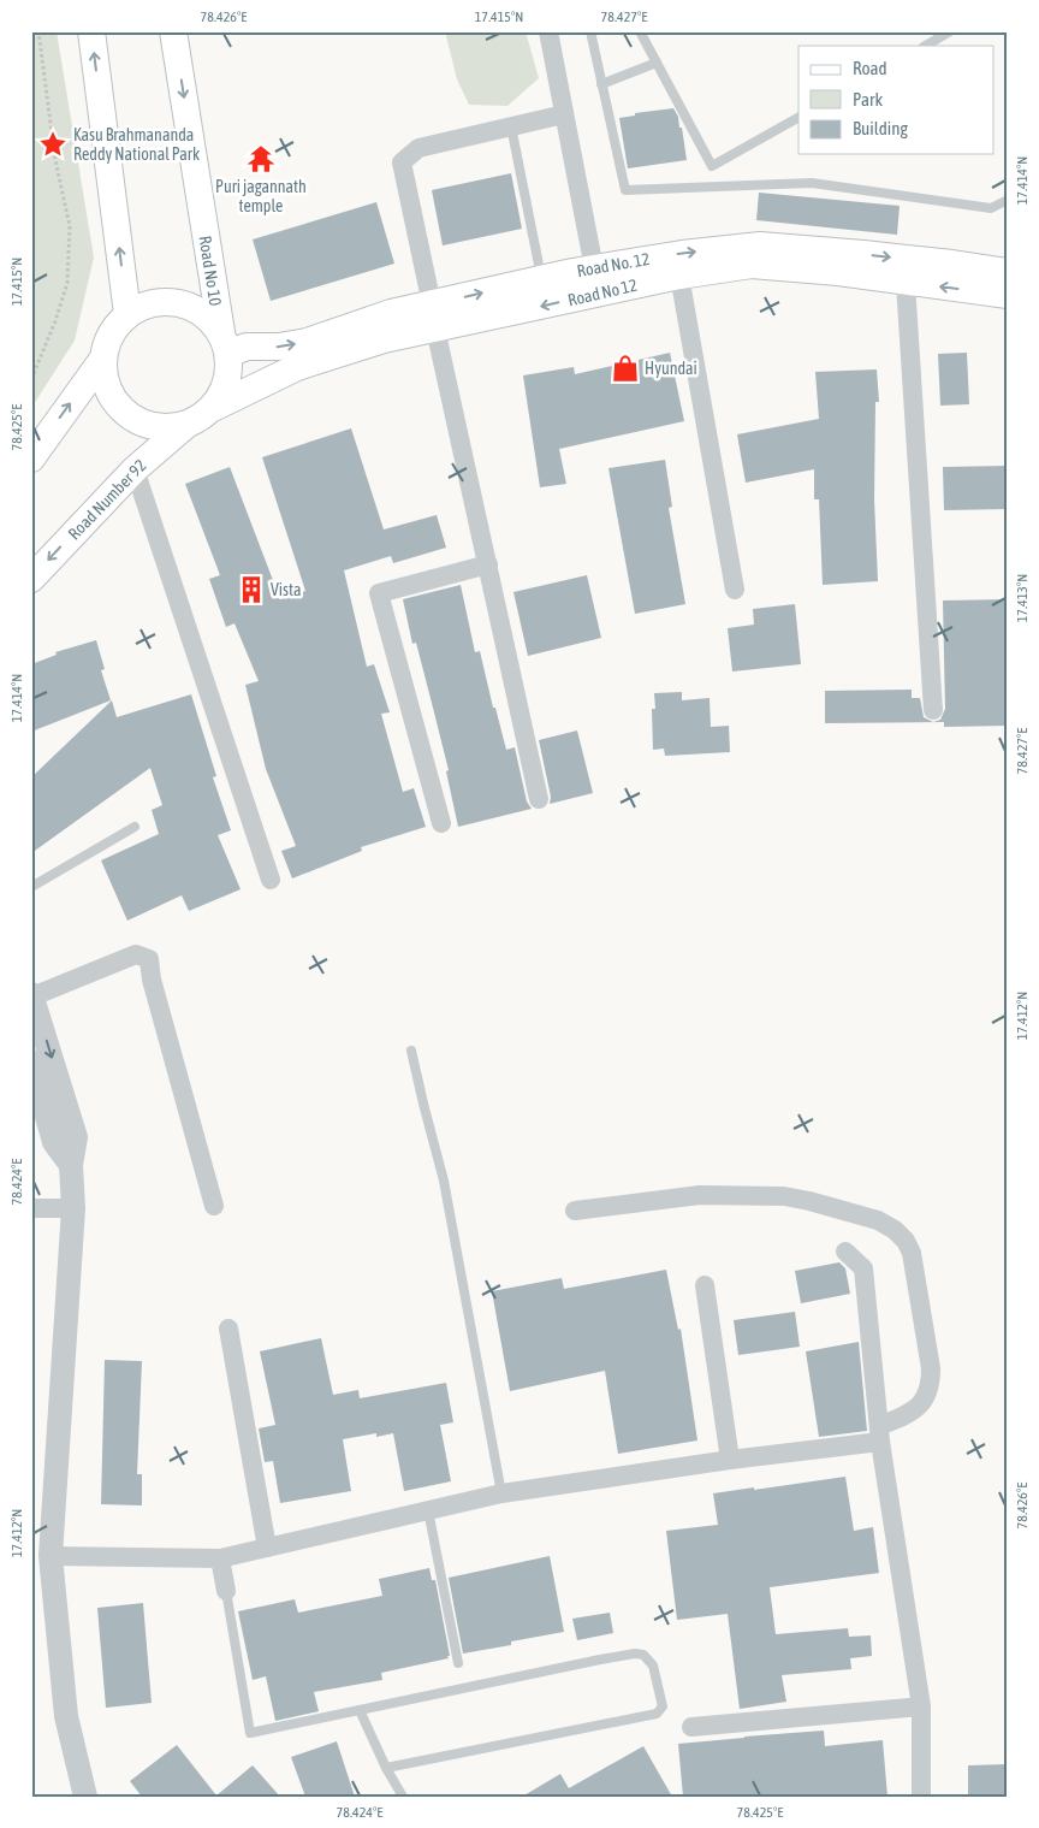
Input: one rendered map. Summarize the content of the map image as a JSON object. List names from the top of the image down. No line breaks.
{"streets":{"main road":["Road No. 12","Road No 10","Road No 12","Road Number 92"]},"crossings":[["Road No. 12","Road No 10"],["Road No. 12","Road No 12"],["Road No. 12","Road Number 92"],["Road No 10","Road No 12"],["Road No 10","Road Number 92"],["Road No 12","Road Number 92"]],"one_way":["Road No. 12","Road No 12"],"places":{"place":["Kasu Brahmananda Reddy National Park"],"temple":["Puri jagannath temple"],"shop":["Hyundai"],"building":["Vista"]},"legend":["Road","Park","Building"],"coordinates":["78.426°E","17.415°N","78.427°E","17.414°N","78.425°E","17.413°N","17.412°N","78.424°E"]}
